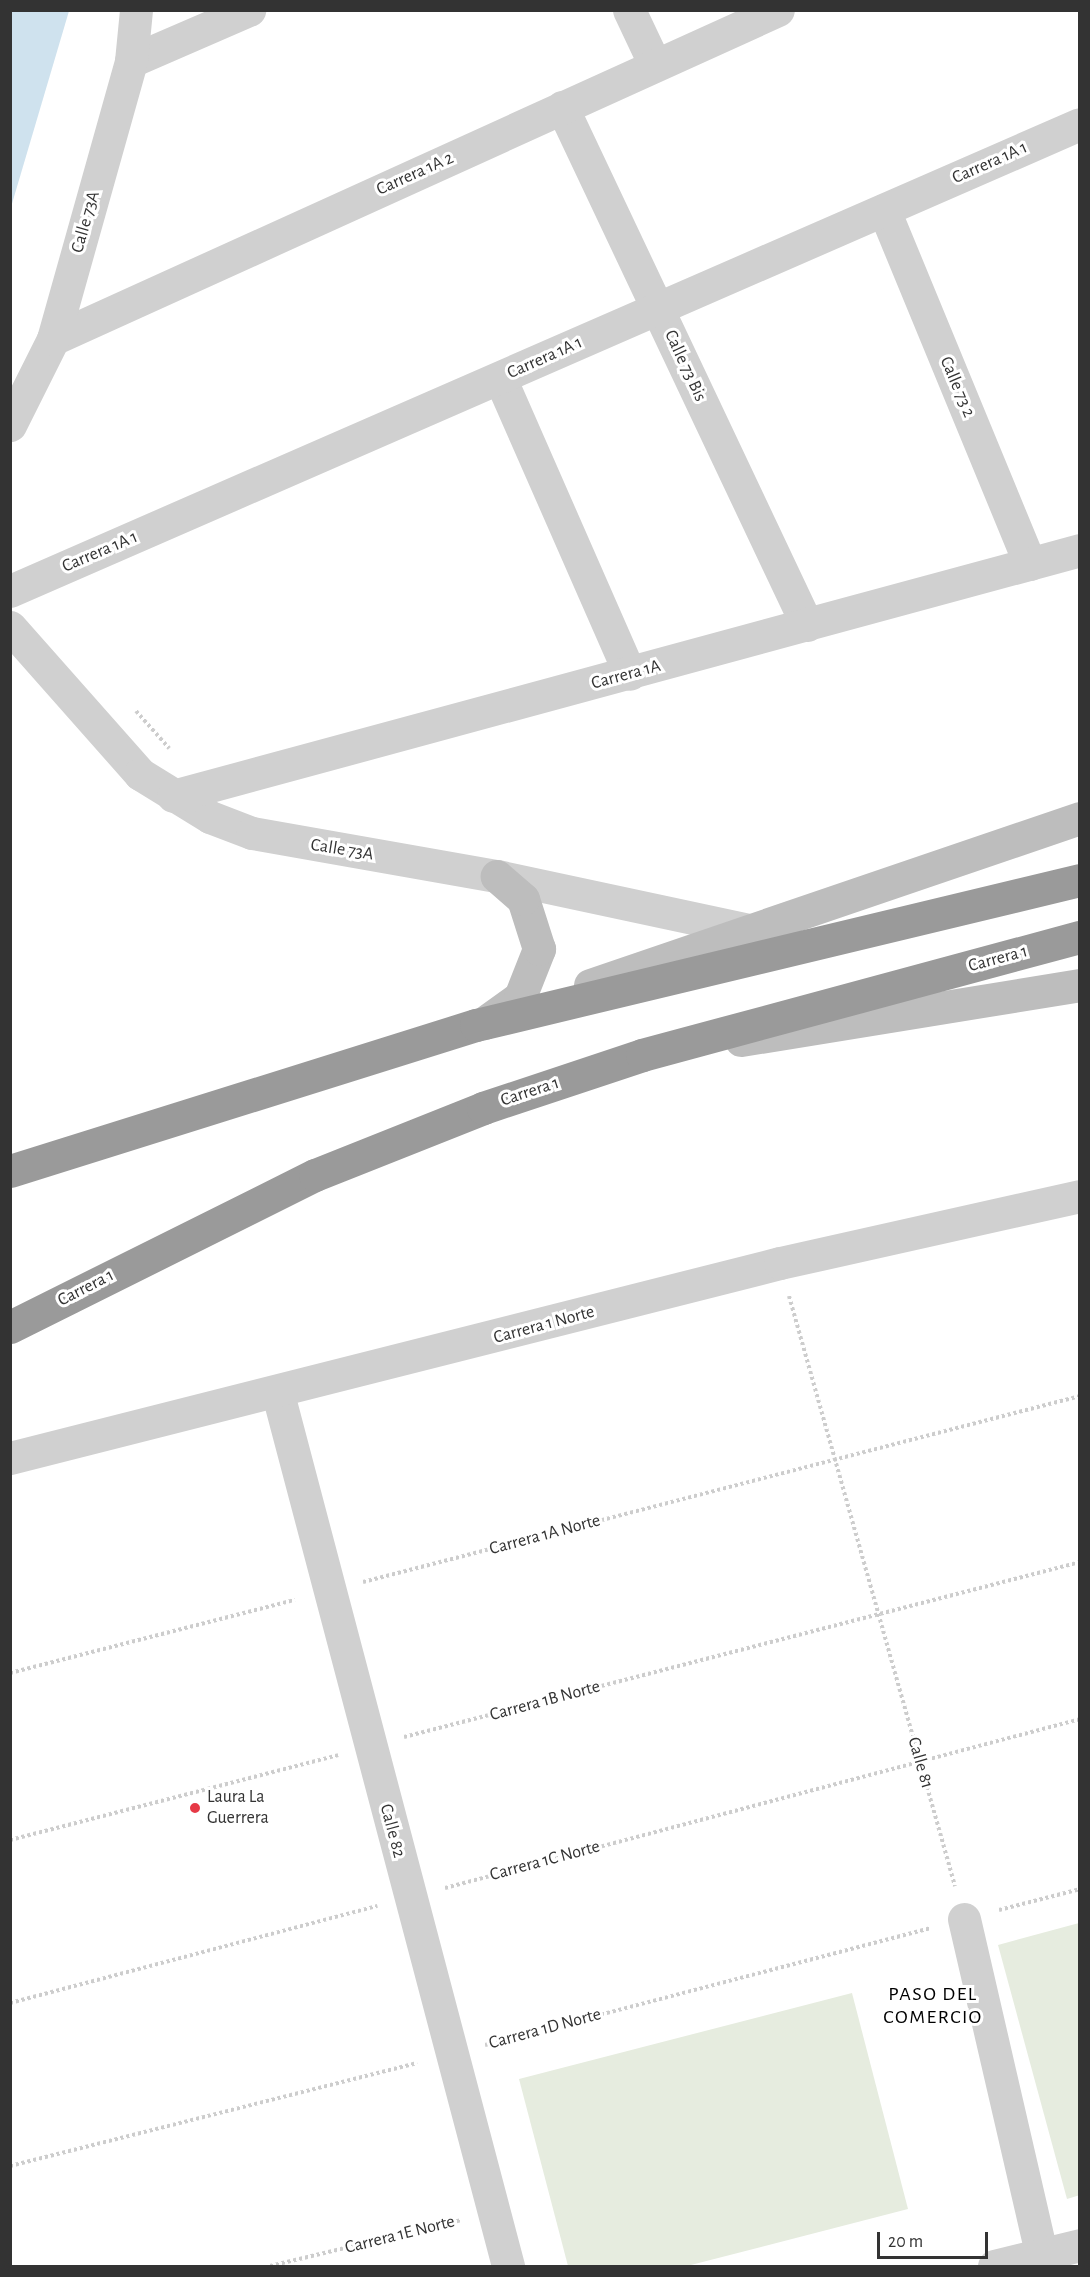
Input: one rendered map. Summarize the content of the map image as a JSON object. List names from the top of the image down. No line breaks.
{"streets":{"highway":["Carrera 1"],"street":["Carrera 1A 1","Carrera 1A 2","Calle 73A","Calle 73 Bis","Calle 73 2","Carrera 1A","Carrera 1 Norte","Calle 82"],"path":["Carrera 1A Norte","Carrera 1B Norte","Calle 81","Carrera 1C Norte","Carrera 1D Norte","Carrera 1E Norte"]},"crossings":[["Carrera 1A 1","Calle 73 Bis"],["Carrera 1A 1","Calle 73 2"],["Carrera 1A 2","Calle 73A"],["Carrera 1A 2","Calle 73 Bis"],["Calle 73A","Carrera 1A"],["Calle 73 Bis","Carrera 1A"],["Calle 73 2","Carrera 1A"],["Carrera 1 Norte","Calle 81"],["Carrera 1 Norte","Calle 82"],["Carrera 1A Norte","Calle 81"],["Carrera 1A Norte","Calle 82"],["Carrera 1B Norte","Calle 81"],["Carrera 1B Norte","Calle 82"],["Calle 81","Carrera 1C Norte"],["Calle 81","Carrera 1D Norte"],["Calle 82","Carrera 1C Norte"],["Calle 82","Carrera 1D Norte"],["Calle 82","Carrera 1E Norte"]],"districts":["PASO DEL COMERCIO"],"places":["Laura La Guerrera"],"scale_bar":"20 m"}
